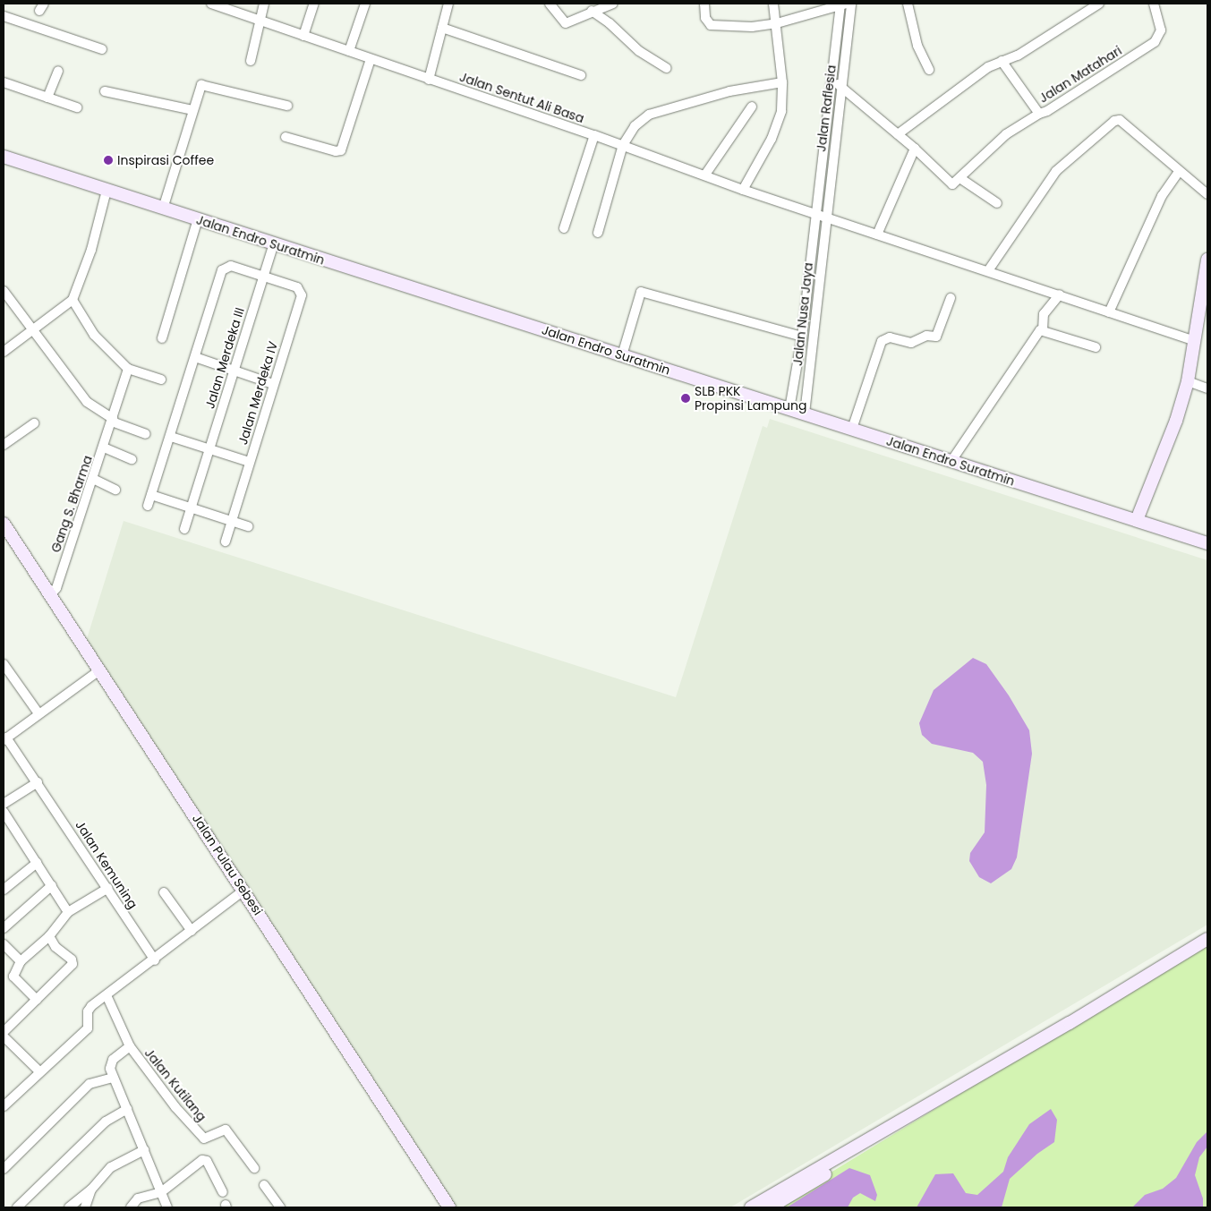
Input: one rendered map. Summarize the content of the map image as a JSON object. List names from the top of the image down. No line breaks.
{"streets":{"street":["Jalan Matahari","Jalan Sentut Ali Basa","Jalan Raflesia","Jalan Endro Suratmin","Jalan Nusa Jaya","Jalan Merdeka III","Jalan Merdeka IV","Gang S. Bharma","Jalan Kemuning","Jalan Pulau Sebesi","Jalan Kutilang"]},"crossings":[["Jalan Sentut Ali Basa","Jalan Raflesia"],["Jalan Sentut Ali Basa","Jalan Nusa Jaya"],["Jalan Raflesia","Jalan Nusa Jaya"],["Jalan Endro Suratmin","Jalan Nusa Jaya"],["Jalan Endro Suratmin","Jalan Merdeka III"],["Jalan Merdeka III","Jalan Merdeka IV"],["Gang S. Bharma","Jalan Pulau Sebesi"]],"places":["Inspirasi Coffee","SLB PKK Propinsi Lampung"]}
